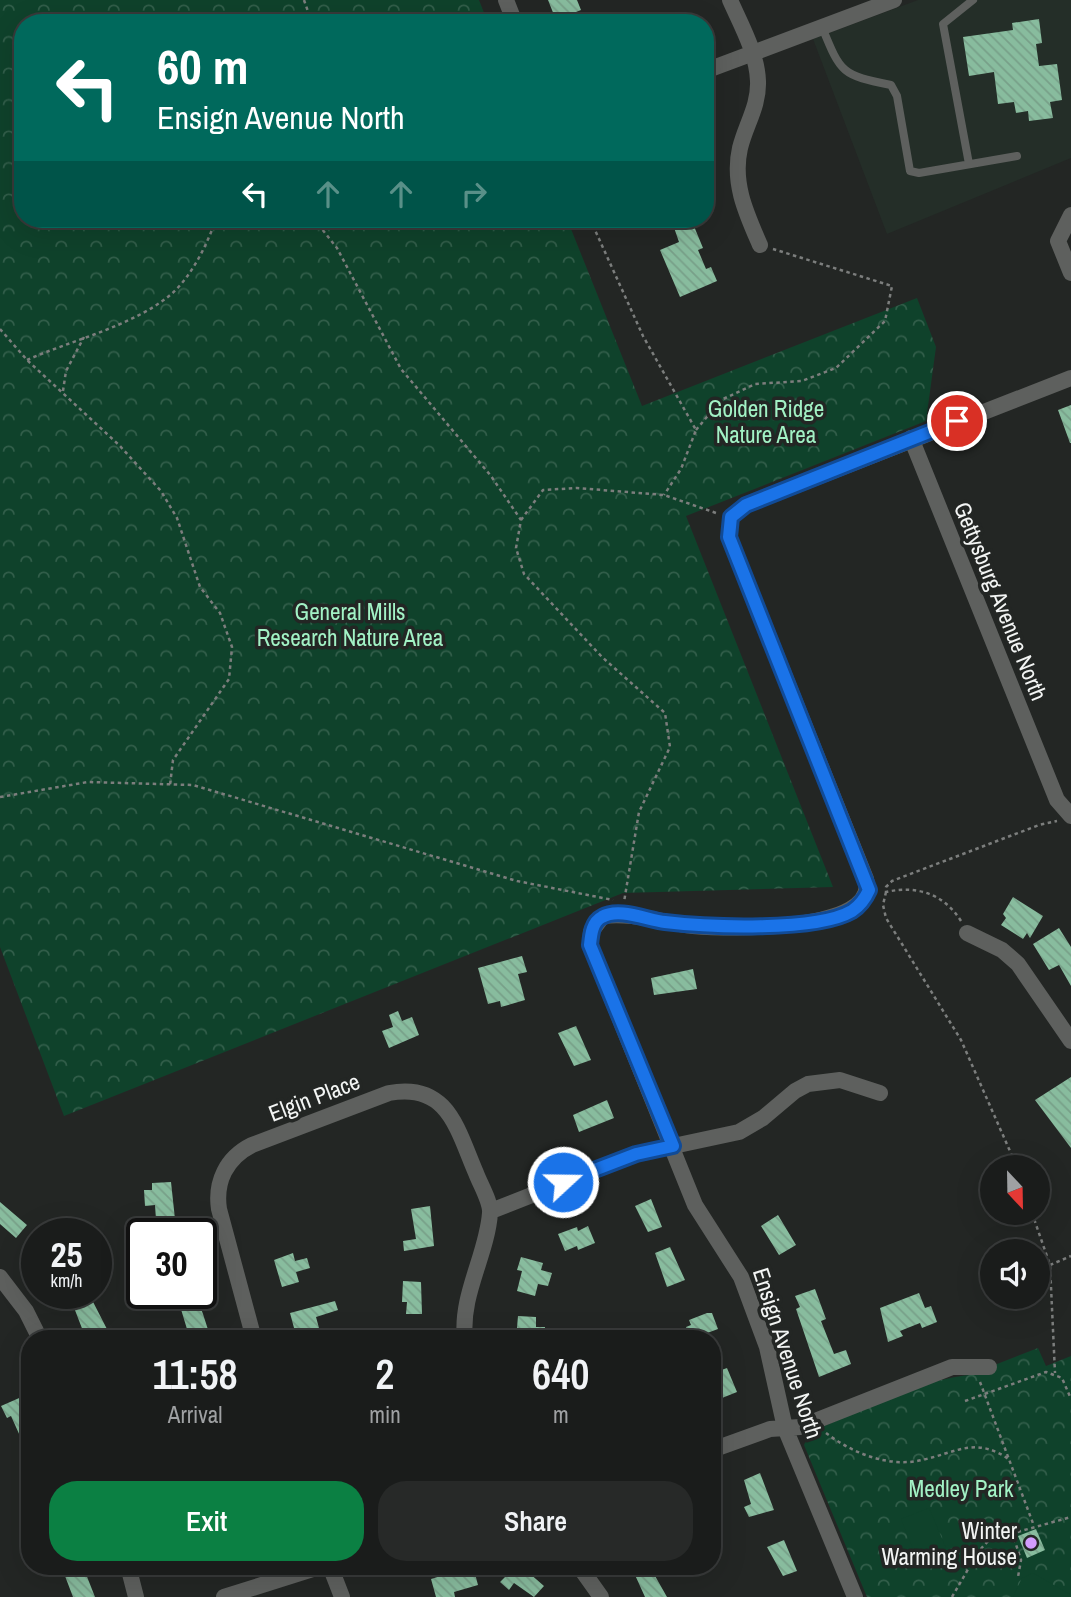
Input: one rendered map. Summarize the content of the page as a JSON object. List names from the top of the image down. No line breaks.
{"streets":{"street":["Gettysburg Avenue North","Elgin Place","Ensign Avenue North"]},"parks":["Golden Ridge Nature Area","General Mills Research Nature Area","Medley Park"],"places":["Winter Warming House"],"north":"bottom","page":{"turn":["60 m","Ensign Avenue North"],"speed":"25 km/h","limit":"30","eta":["11:58","Arrival","2","min","640","m"],"buttons":["Exit","Share"]}}
